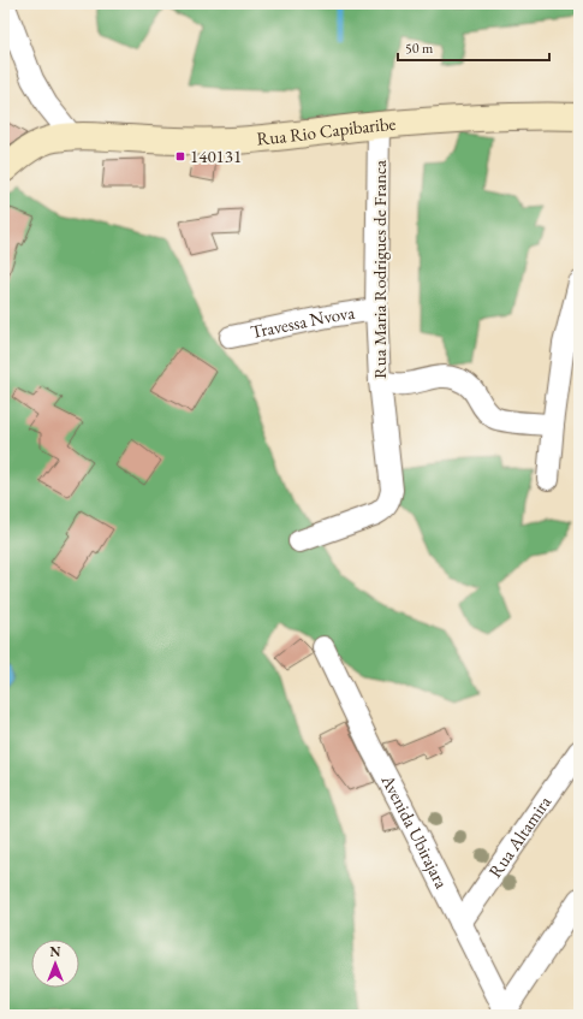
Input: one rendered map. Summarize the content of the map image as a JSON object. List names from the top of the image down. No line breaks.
{"streets":{"street":["Rua Rio Capibaribe","Rua Maria Rodrigues de Franca","Travessa Nvova","Avenida Ubirajara","Rua Altamira"]},"crossings":[["Rua Rio Capibaribe","Rua Maria Rodrigues de Franca"],["Rua Maria Rodrigues de Franca","Travessa Nvova"],["Avenida Ubirajara","Rua Altamira"]],"places":{"transit":["140131"]},"scale_bar":"50 m","north":"top"}
